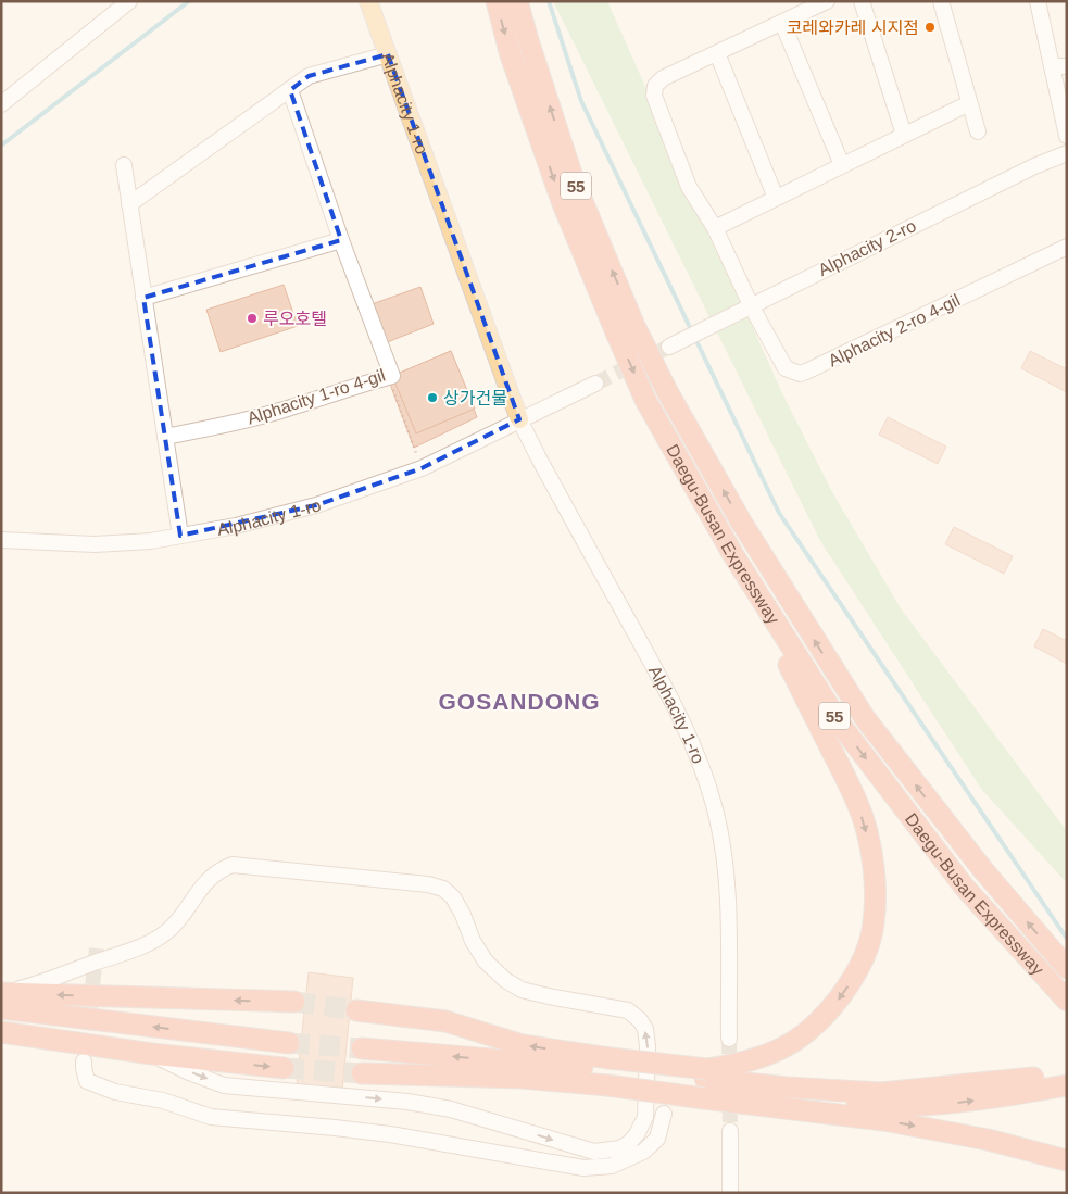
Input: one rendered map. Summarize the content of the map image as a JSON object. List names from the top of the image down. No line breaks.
{"streets":{"highway":["55","Daegu-Busan Expressway"],"main road":["Alphacity 1-ro"],"street":["Alphacity 2-ro","Alphacity 2-ro 4-gil","Alphacity 1-ro 4-gil"]},"crossings":[["Alphacity 2-ro","Alphacity 2-ro 4-gil"]],"districts":["GOSANDONG"],"places":["코레와카레 시지점","루오호텔","상가건물"]}
